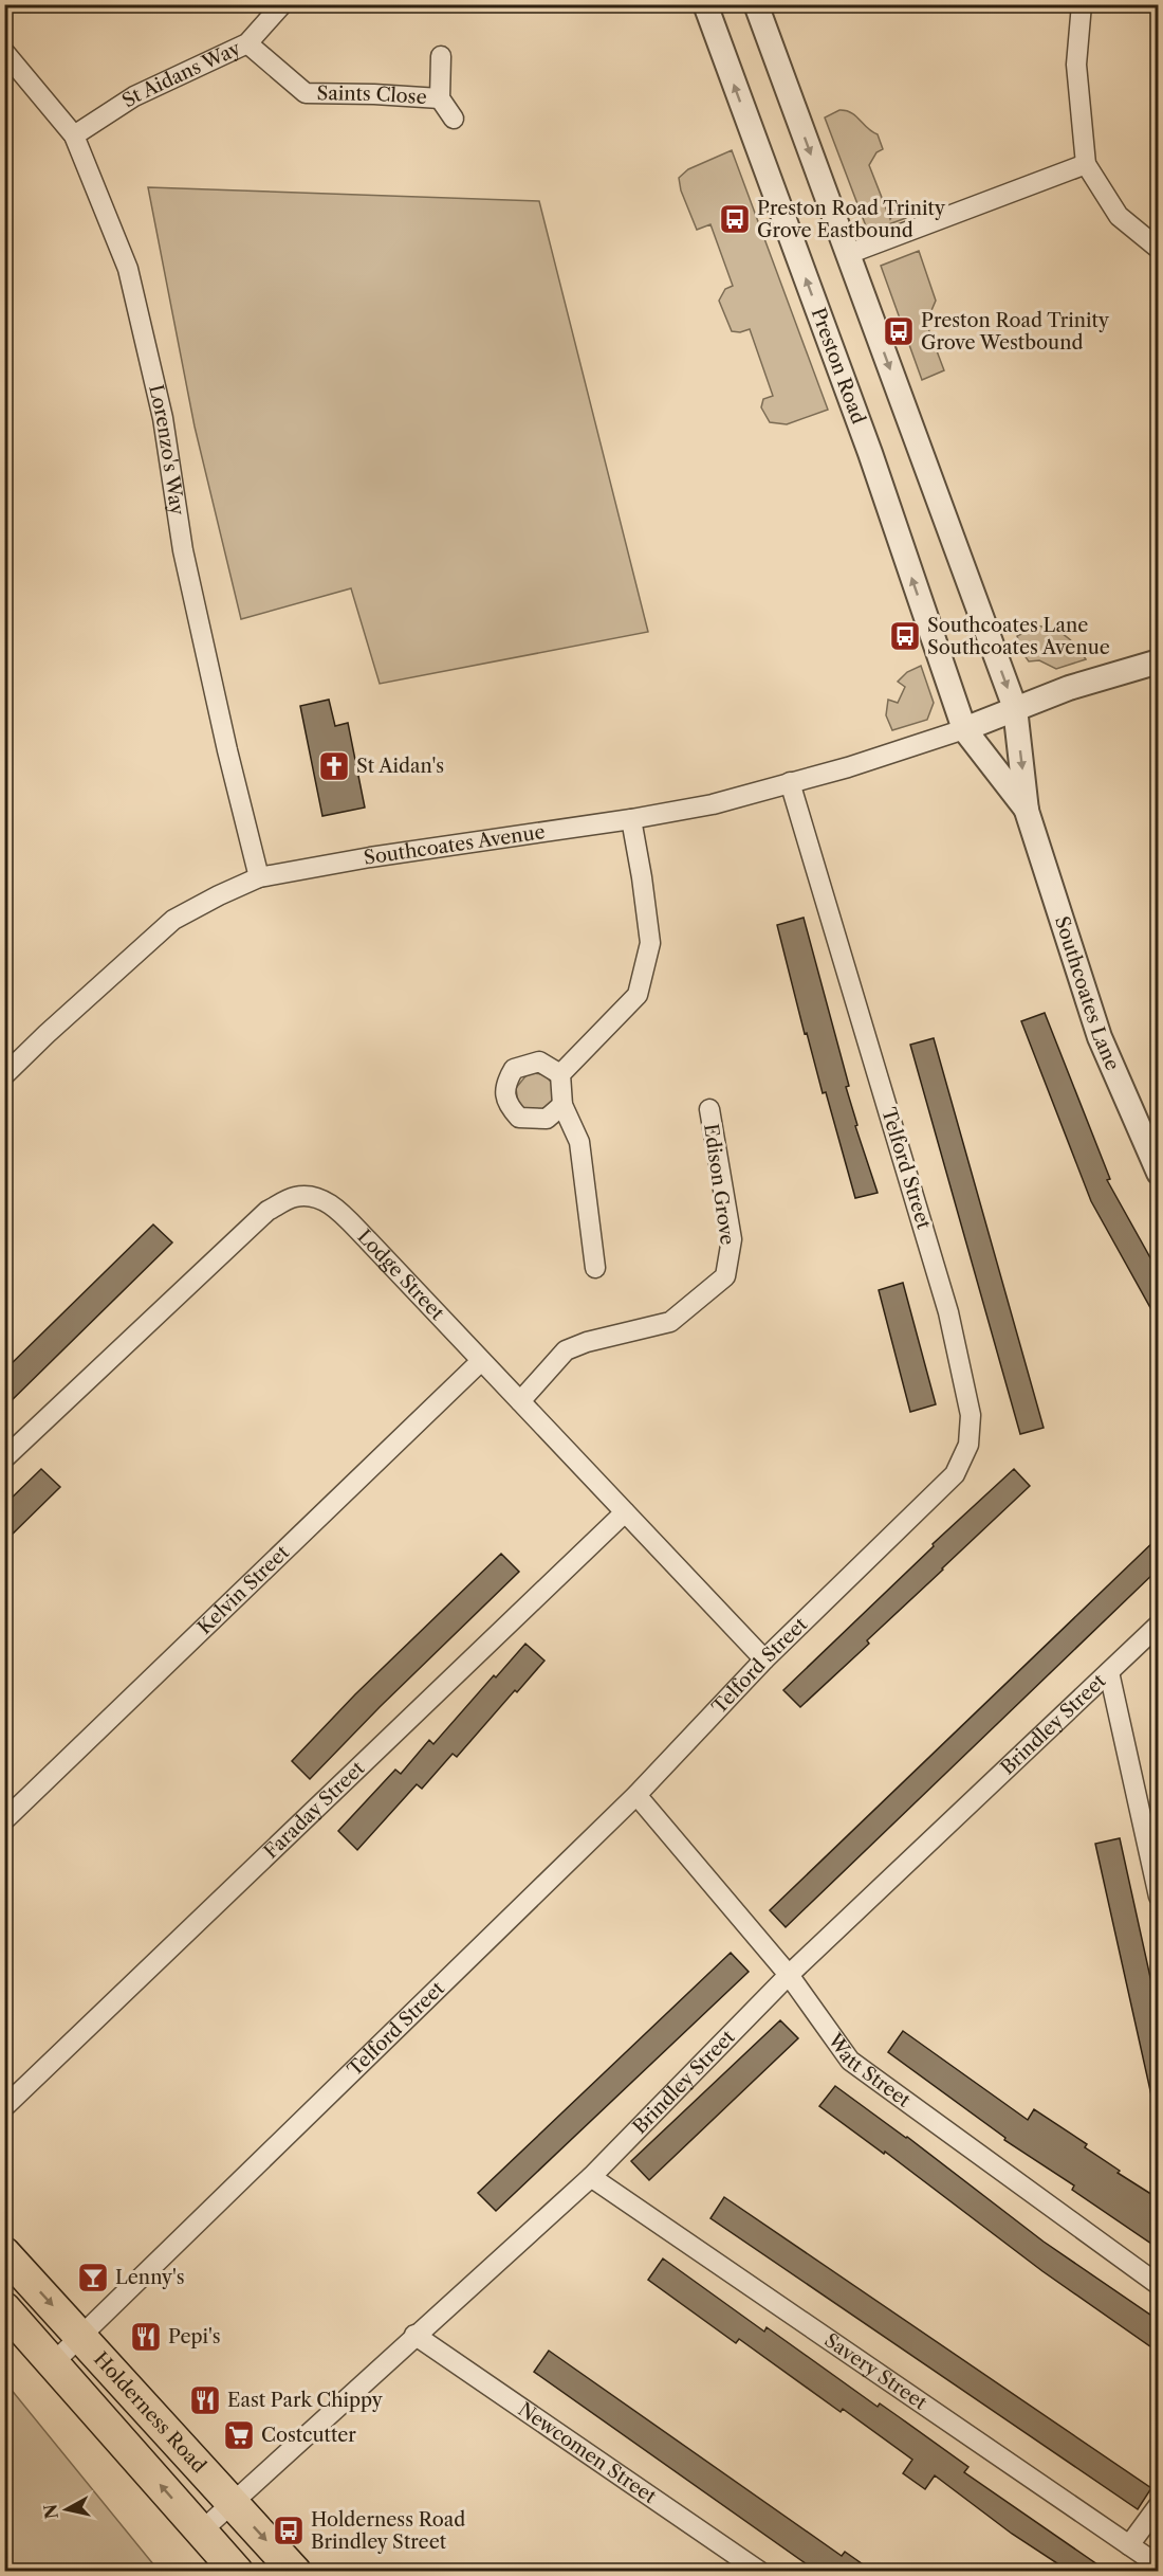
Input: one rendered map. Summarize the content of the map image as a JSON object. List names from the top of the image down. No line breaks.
{"streets":{"highway":["Holderness Road"],"street":["St Aidans Way","Saints Close","Preston Road","Lorenzo's Way","Southcoates Avenue","Southcoates Lane","Telford Street","Edison Grove","Lodge Street","Kelvin Street","Brindley Street","Faraday Street","Watt Street","Savery Street","Newcomen Street"]},"crossings":[["St Aidans Way","Saints Close"],["St Aidans Way","Lorenzo's Way"],["Preston Road","Southcoates Avenue"],["Preston Road","Southcoates Lane"],["Lorenzo's Way","Southcoates Avenue"],["Southcoates Avenue","Southcoates Lane"],["Southcoates Avenue","Telford Street"],["Telford Street","Lodge Street"],["Telford Street","Watt Street"],["Telford Street","Holderness Road"],["Edison Grove","Lodge Street"],["Lodge Street","Kelvin Street"],["Lodge Street","Faraday Street"],["Brindley Street","Watt Street"],["Brindley Street","Savery Street"],["Brindley Street","Holderness Road"],["Brindley Street","Newcomen Street"]],"places":{"bus stop":["Preston Road Trinity Grove Eastbound","Preston Road Trinity Grove Westbound","Southcoates Lane Southcoates Avenue","Holderness Road Brindley Street"],"church":["St Aidan's"],"bar":["Lenny's"],"restaurant":["Pepi's","East Park Chippy"],"supermarket":["Costcutter"]},"north":"left"}
